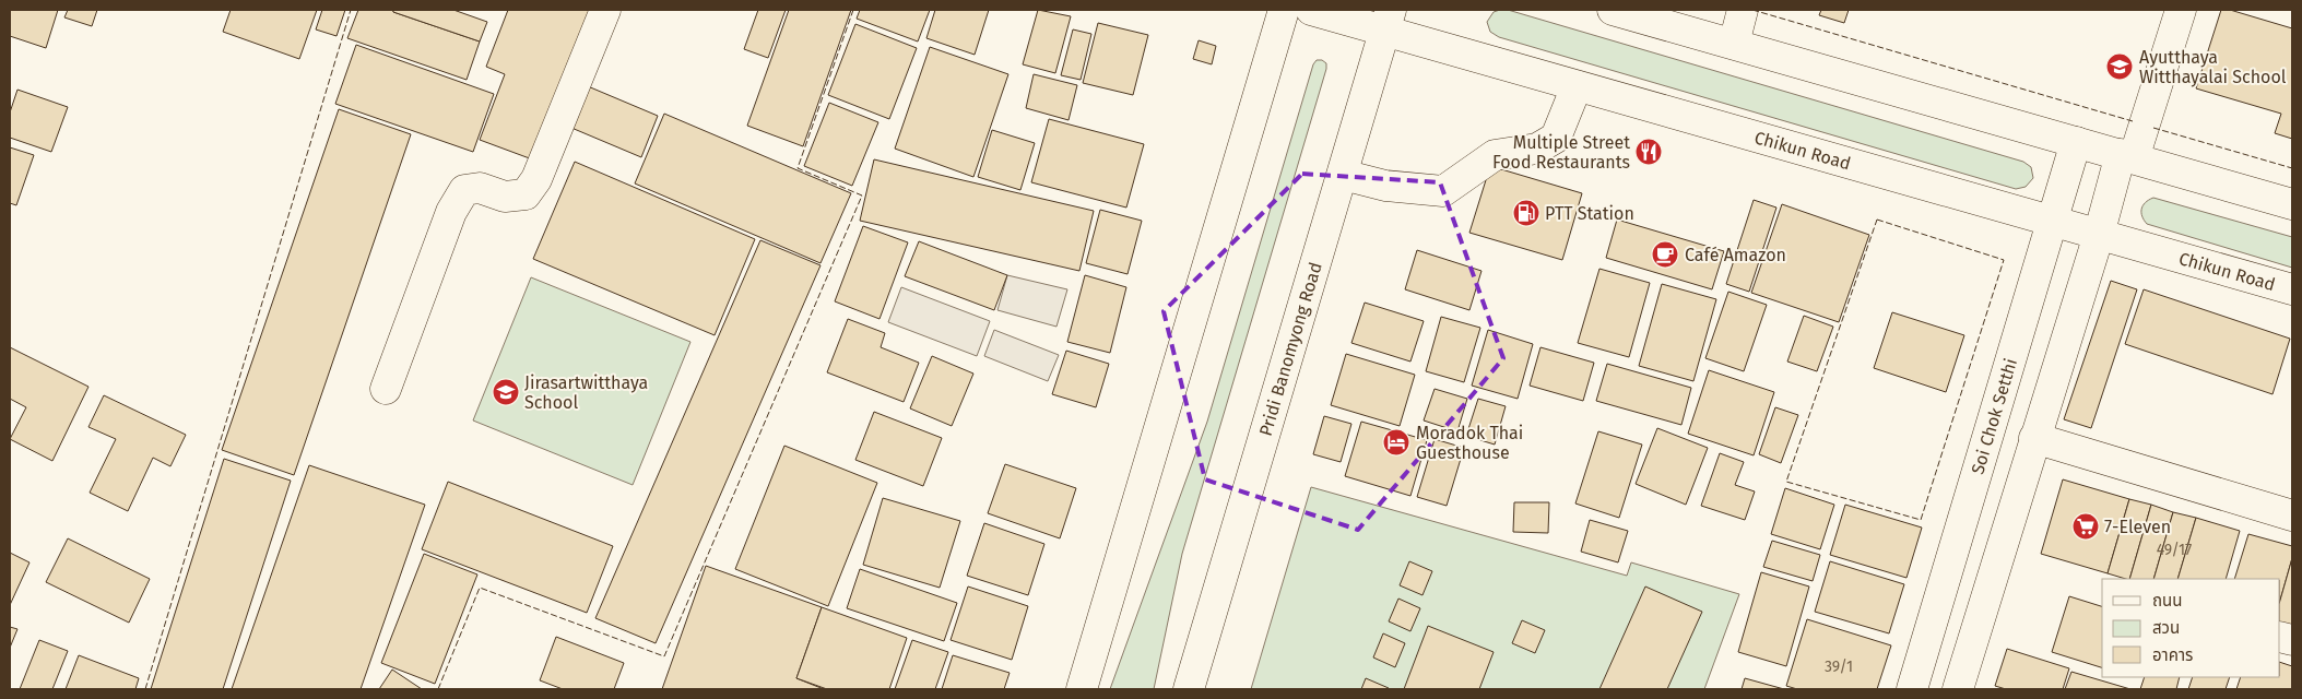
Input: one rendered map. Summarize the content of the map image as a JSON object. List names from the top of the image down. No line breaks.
{"streets":{"main road":["Chikun Road","Pridi Banomyong Road","Soi Chok Setthi"]},"crossings":[["Chikun Road","Pridi Banomyong Road"],["Chikun Road","Soi Chok Setthi"]],"places":{"school or university":["Ayutthaya Witthayalai School","Jirasartwitthaya School"],"restaurant":["Multiple Street Food Restaurants"],"fuel station":["PTT Station"],"cafe":["Café Amazon"],"hotel":["Moradok Thai Guesthouse"],"supermarket":["7-Eleven"]},"house_numbers":["49/17","39/1"],"legend":["ถนน","สวน","อาคาร"]}
